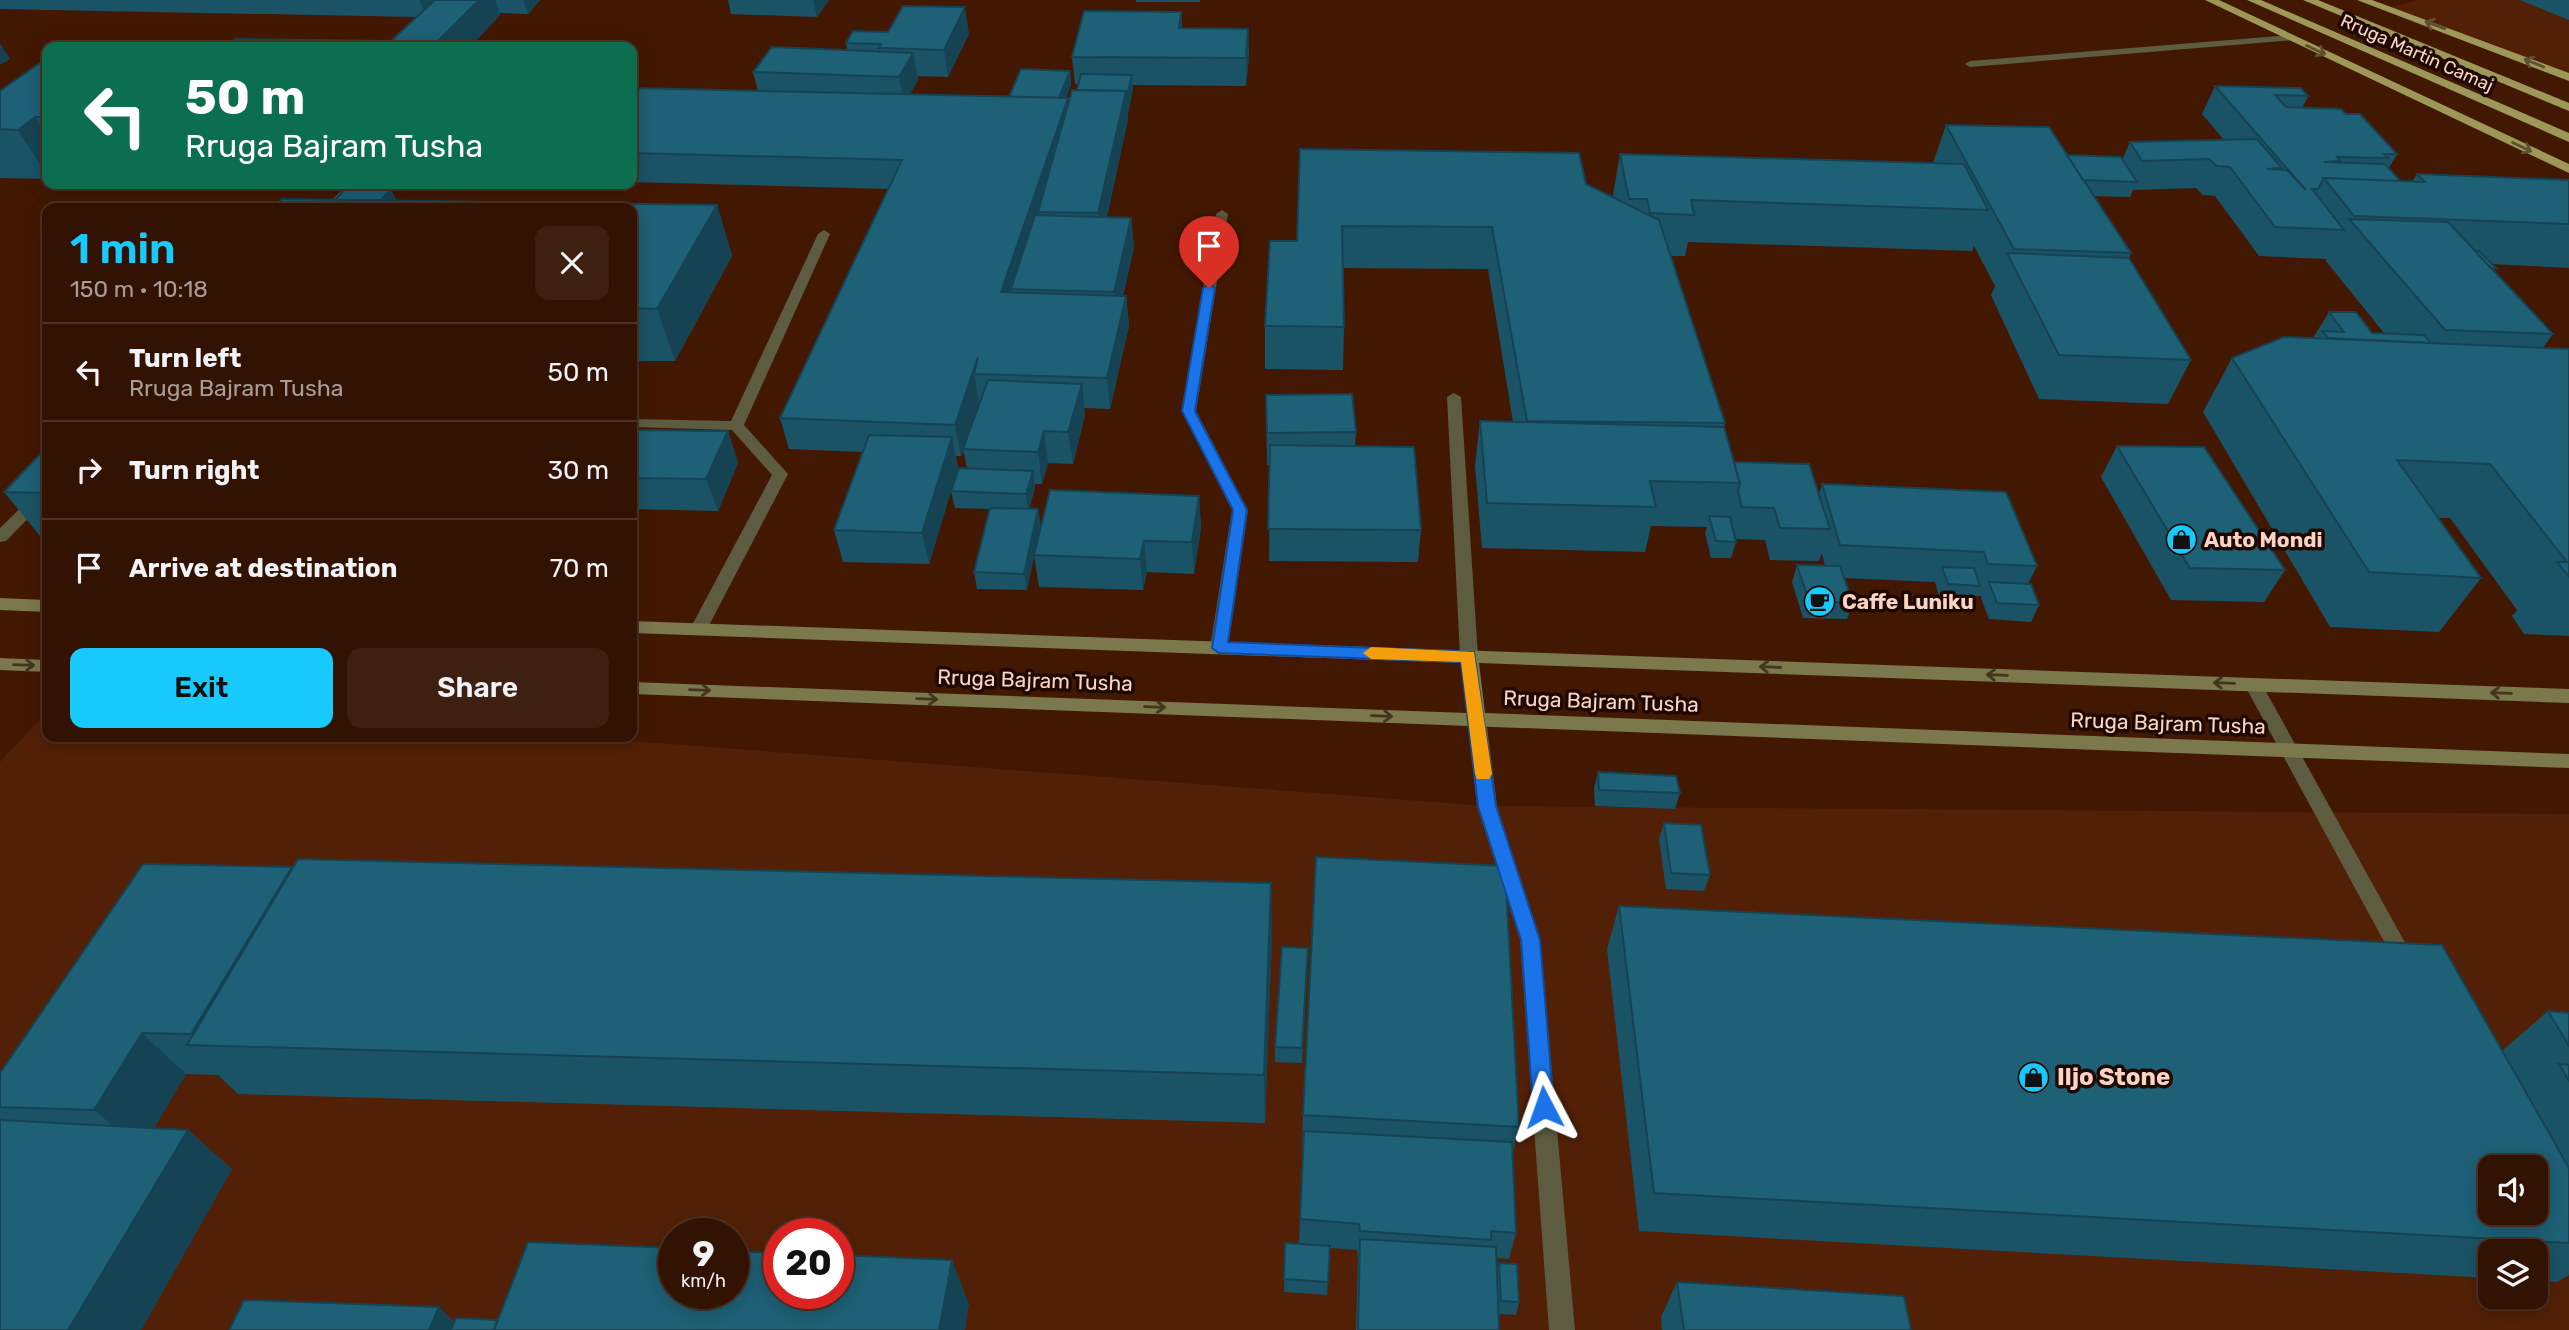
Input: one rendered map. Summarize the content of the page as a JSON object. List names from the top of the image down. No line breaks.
{"streets":{"highway":["Rruga Martin Camaj"],"main road":["Rruga Bajram Tusha"]},"places":{"shop":["Auto Mondi","Iljo Stone"],"cafe":["Caffe Luniku"]},"page":{"turn":["50 m","Rruga Bajram Tusha"],"heading":["1 min","150 m · 10:18"],"list":[{"name":"Turn left","note":"Rruga Bajram Tusha","value":"50 m"},{"name":"Turn right","value":"30 m"},{"name":"Arrive at destination","value":"70 m"}],"buttons":["Exit","Share"],"speed":"9 km/h","limit":"20"}}
